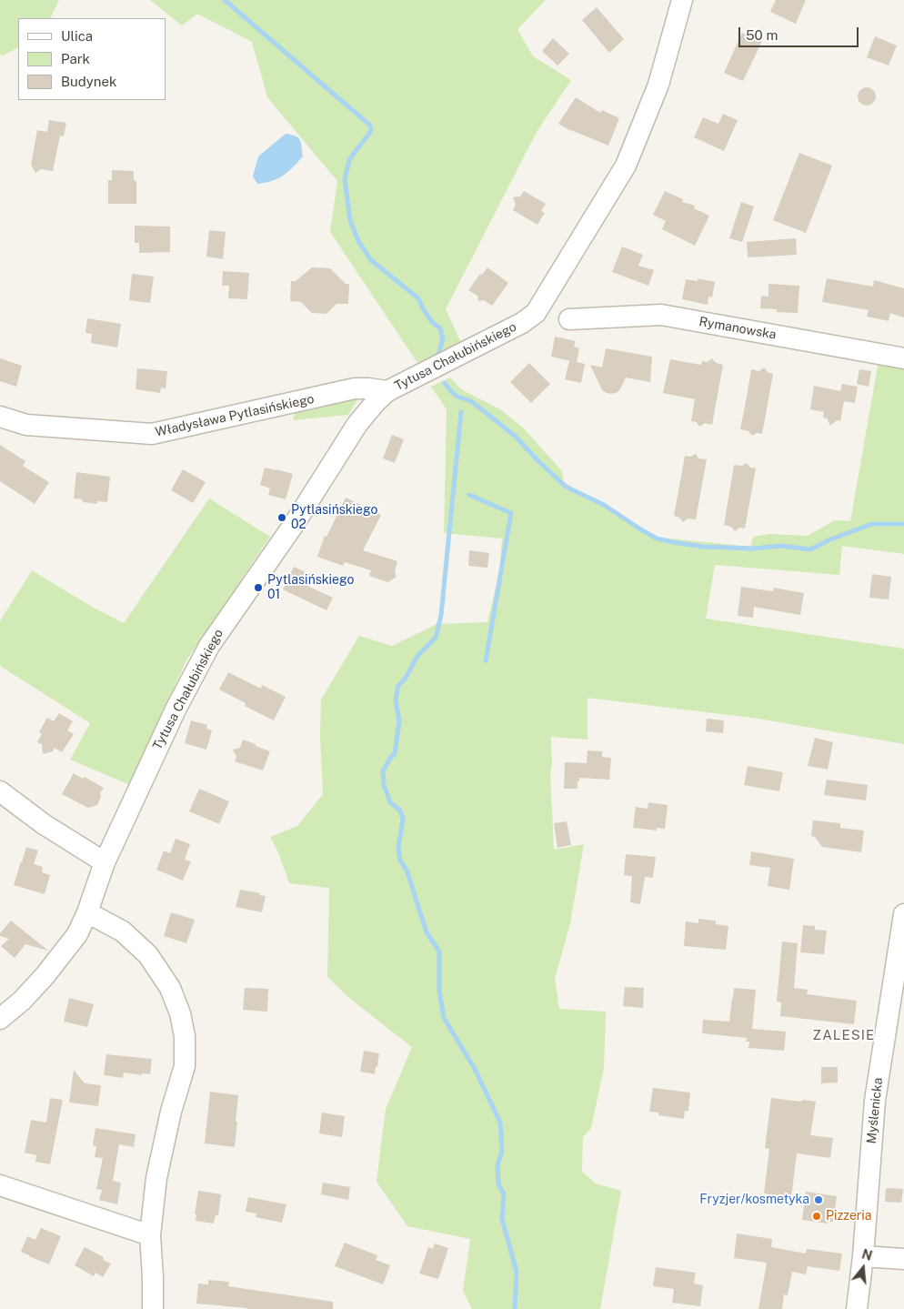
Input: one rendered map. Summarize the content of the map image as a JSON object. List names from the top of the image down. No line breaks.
{"streets":{"street":["Rymanowska","Tytusa Chałubińskiego","Władysława Pytlasińskiego","Myślenicka"]},"crossings":[["Tytusa Chałubińskiego","Władysława Pytlasińskiego"]],"districts":["ZALESIE"],"places":["Pytlasińskiego 02","Pytlasińskiego 01","Fryzjer/kosmetyka","Pizzeria"],"legend":["Ulica","Park","Budynek"],"scale_bar":"50 m","north":"top"}
